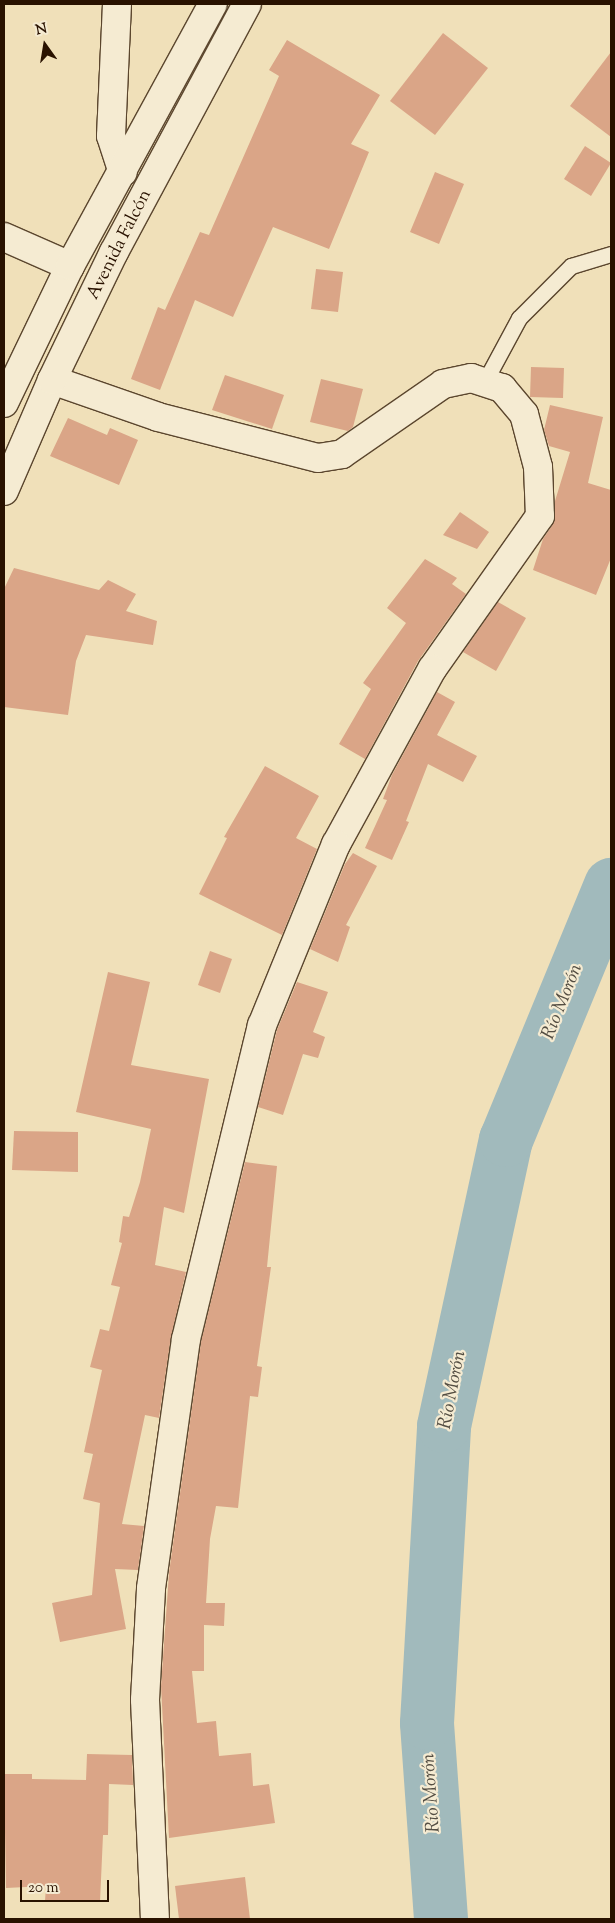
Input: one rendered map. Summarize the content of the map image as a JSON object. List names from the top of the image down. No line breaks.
{"streets":{"street":["Avenida Falcón"]},"water":["Río Morón"],"scale_bar":"20 m","north":"top"}
